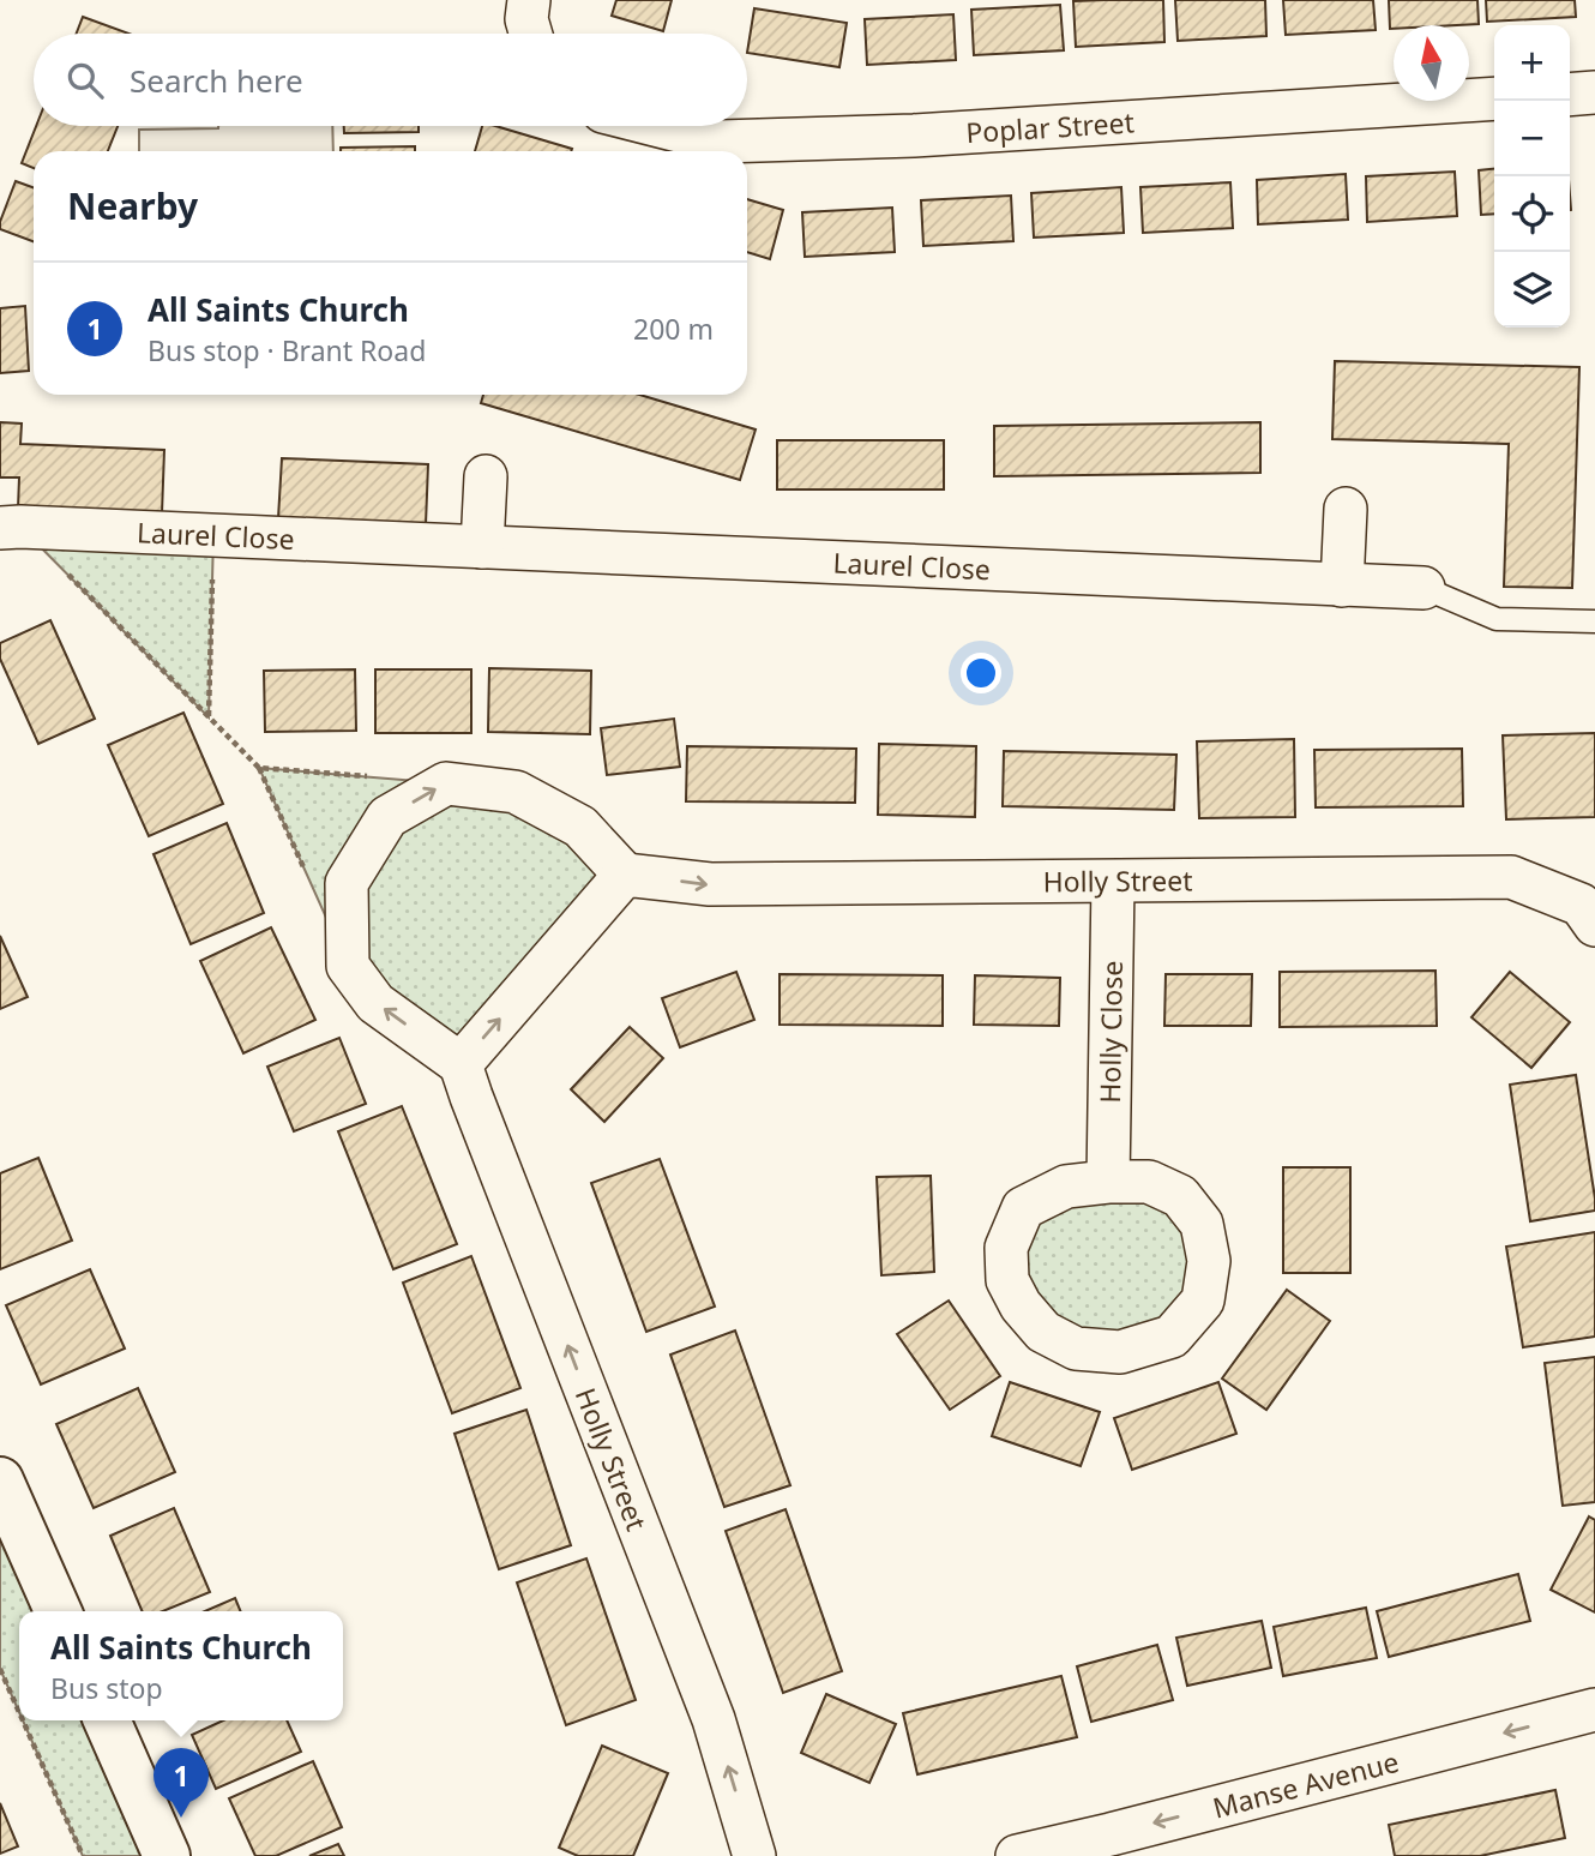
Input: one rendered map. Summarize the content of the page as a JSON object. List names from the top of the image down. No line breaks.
{"streets":{"street":["Poplar Street","Laurel Close","Holly Street","Holly Close","Manse Avenue"]},"crossings":[["Holly Street","Holly Close"]],"one_way":["Manse Avenue"],"north":"top","page":{"map_buttons":["+","−"],"search":"Search here","heading":"Nearby","list":[{"mark":"1","name":"All Saints Church","note":"Bus stop · Brant Road","value":"200 m"}],"popup":["All Saints Church","Bus stop"],"pins":"1"}}
